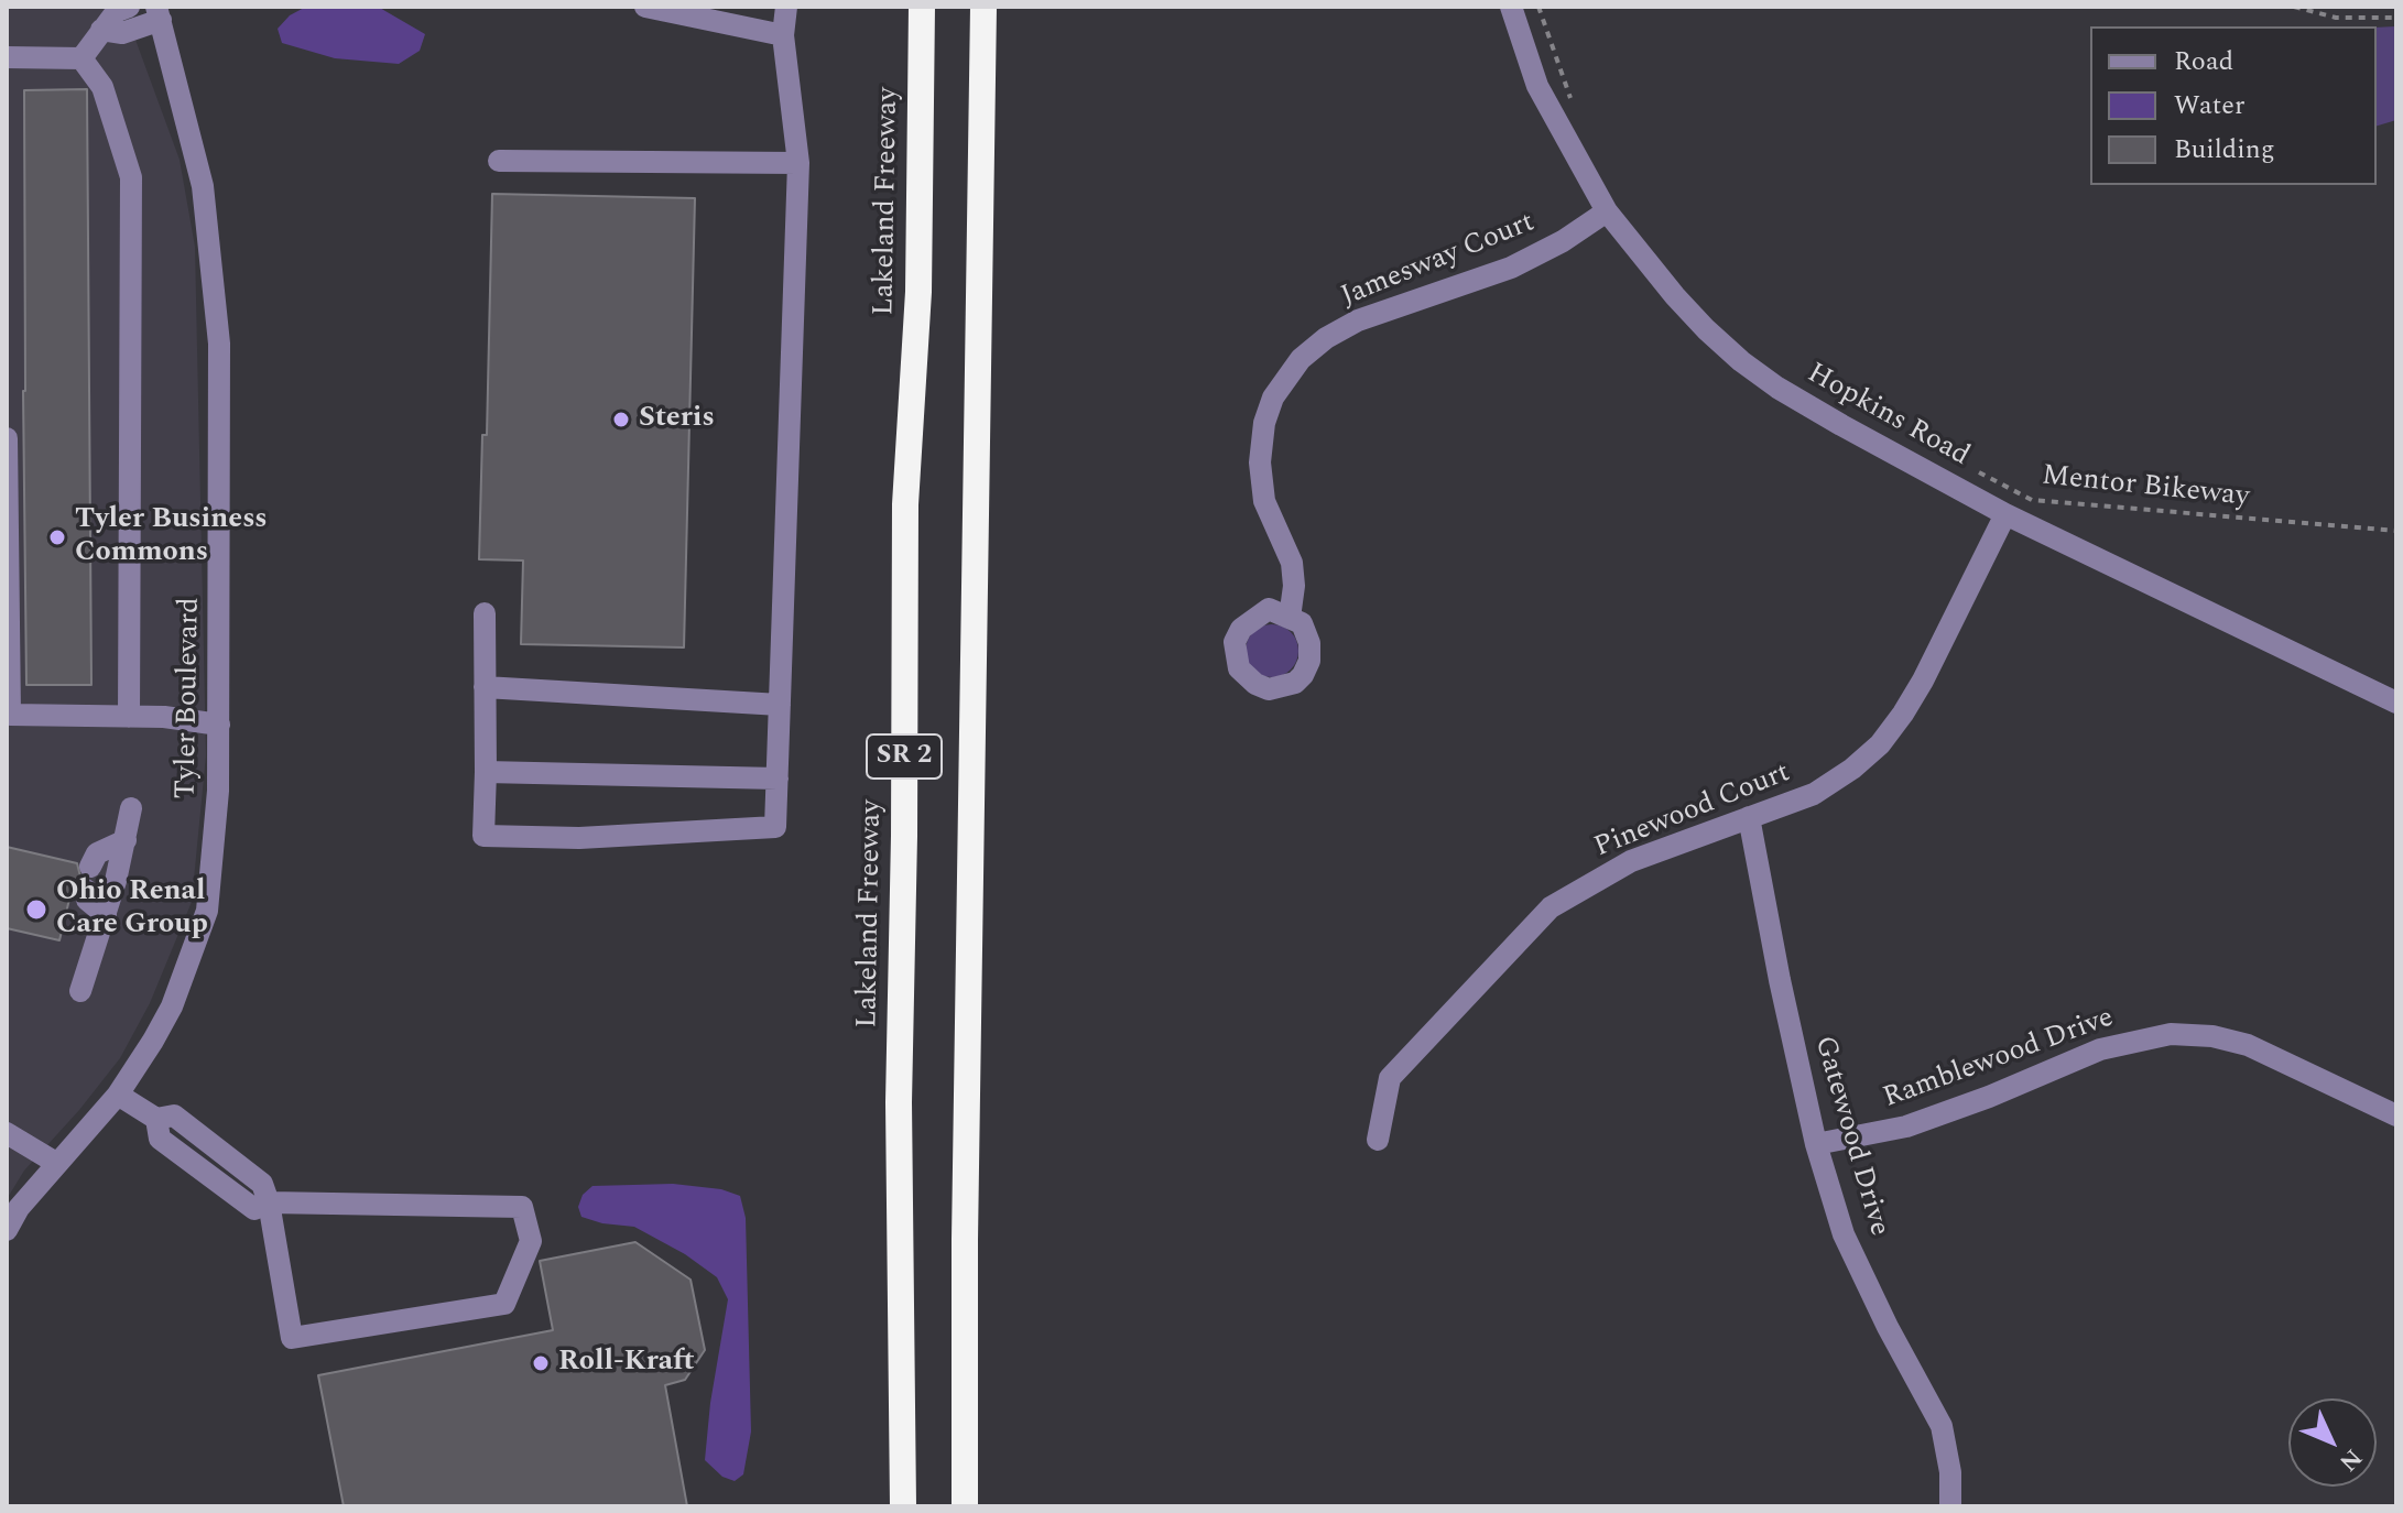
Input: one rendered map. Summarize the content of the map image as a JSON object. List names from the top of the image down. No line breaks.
{"streets":{"highway":["Lakeland Freeway","SR 2"],"street":["Jamesway Court","Hopkins Road","Tyler Boulevard","Pinewood Court","Ramblewood Drive","Gatewood Drive"],"path":["Mentor Bikeway"]},"crossings":[["Jamesway Court","Hopkins Road"],["Hopkins Road","Pinewood Court"],["Pinewood Court","Gatewood Drive"],["Ramblewood Drive","Gatewood Drive"]],"places":["Steris","Tyler Business Commons","Ohio Renal Care Group","Roll-Kraft"],"legend":["Road","Water","Building"],"north":"bottom right"}
